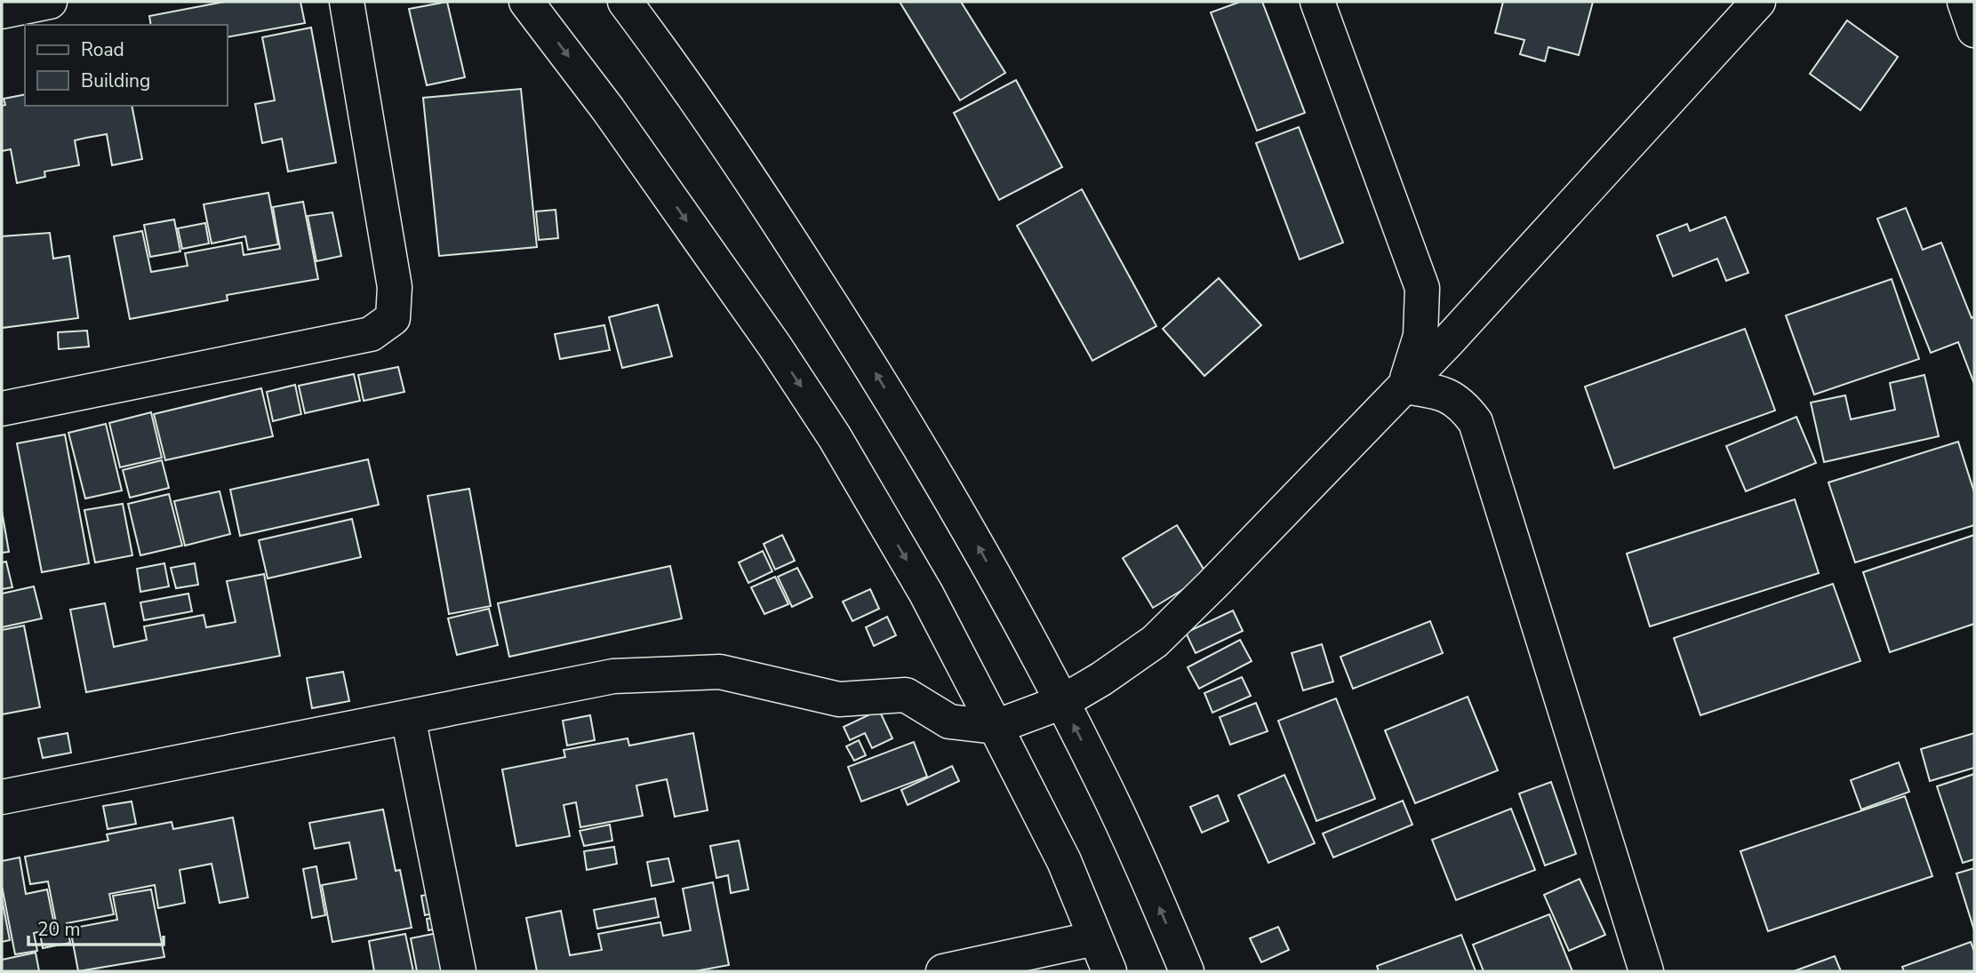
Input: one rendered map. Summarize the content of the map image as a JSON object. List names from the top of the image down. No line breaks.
{"legend":["Road","Building"],"scale_bar":"20 m"}
